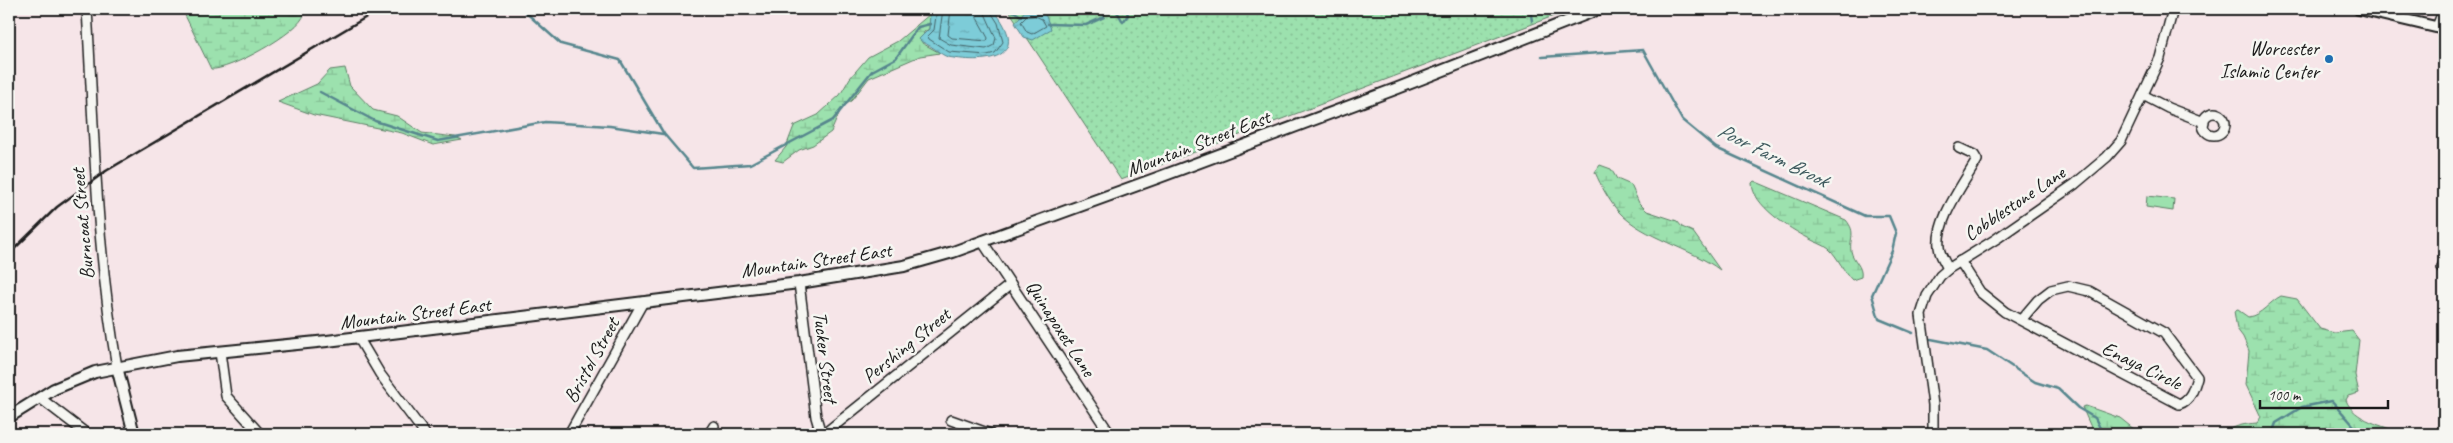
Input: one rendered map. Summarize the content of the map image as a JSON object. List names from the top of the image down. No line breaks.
{"streets":{"main road":["Mountain Street East","Burncoat Street"],"street":["Cobblestone Lane","Quinapoxet Lane","Pershing Street","Tucker Street","Bristol Street","Enaya Circle"]},"crossings":[["Mountain Street East","Burncoat Street"],["Mountain Street East","Quinapoxet Lane"],["Mountain Street East","Tucker Street"],["Mountain Street East","Bristol Street"],["Cobblestone Lane","Enaya Circle"],["Quinapoxet Lane","Pershing Street"],["Pershing Street","Tucker Street"]],"water":["Poor Farm Brook"],"places":["Worcester Islamic Center"],"scale_bar":"100 m"}
